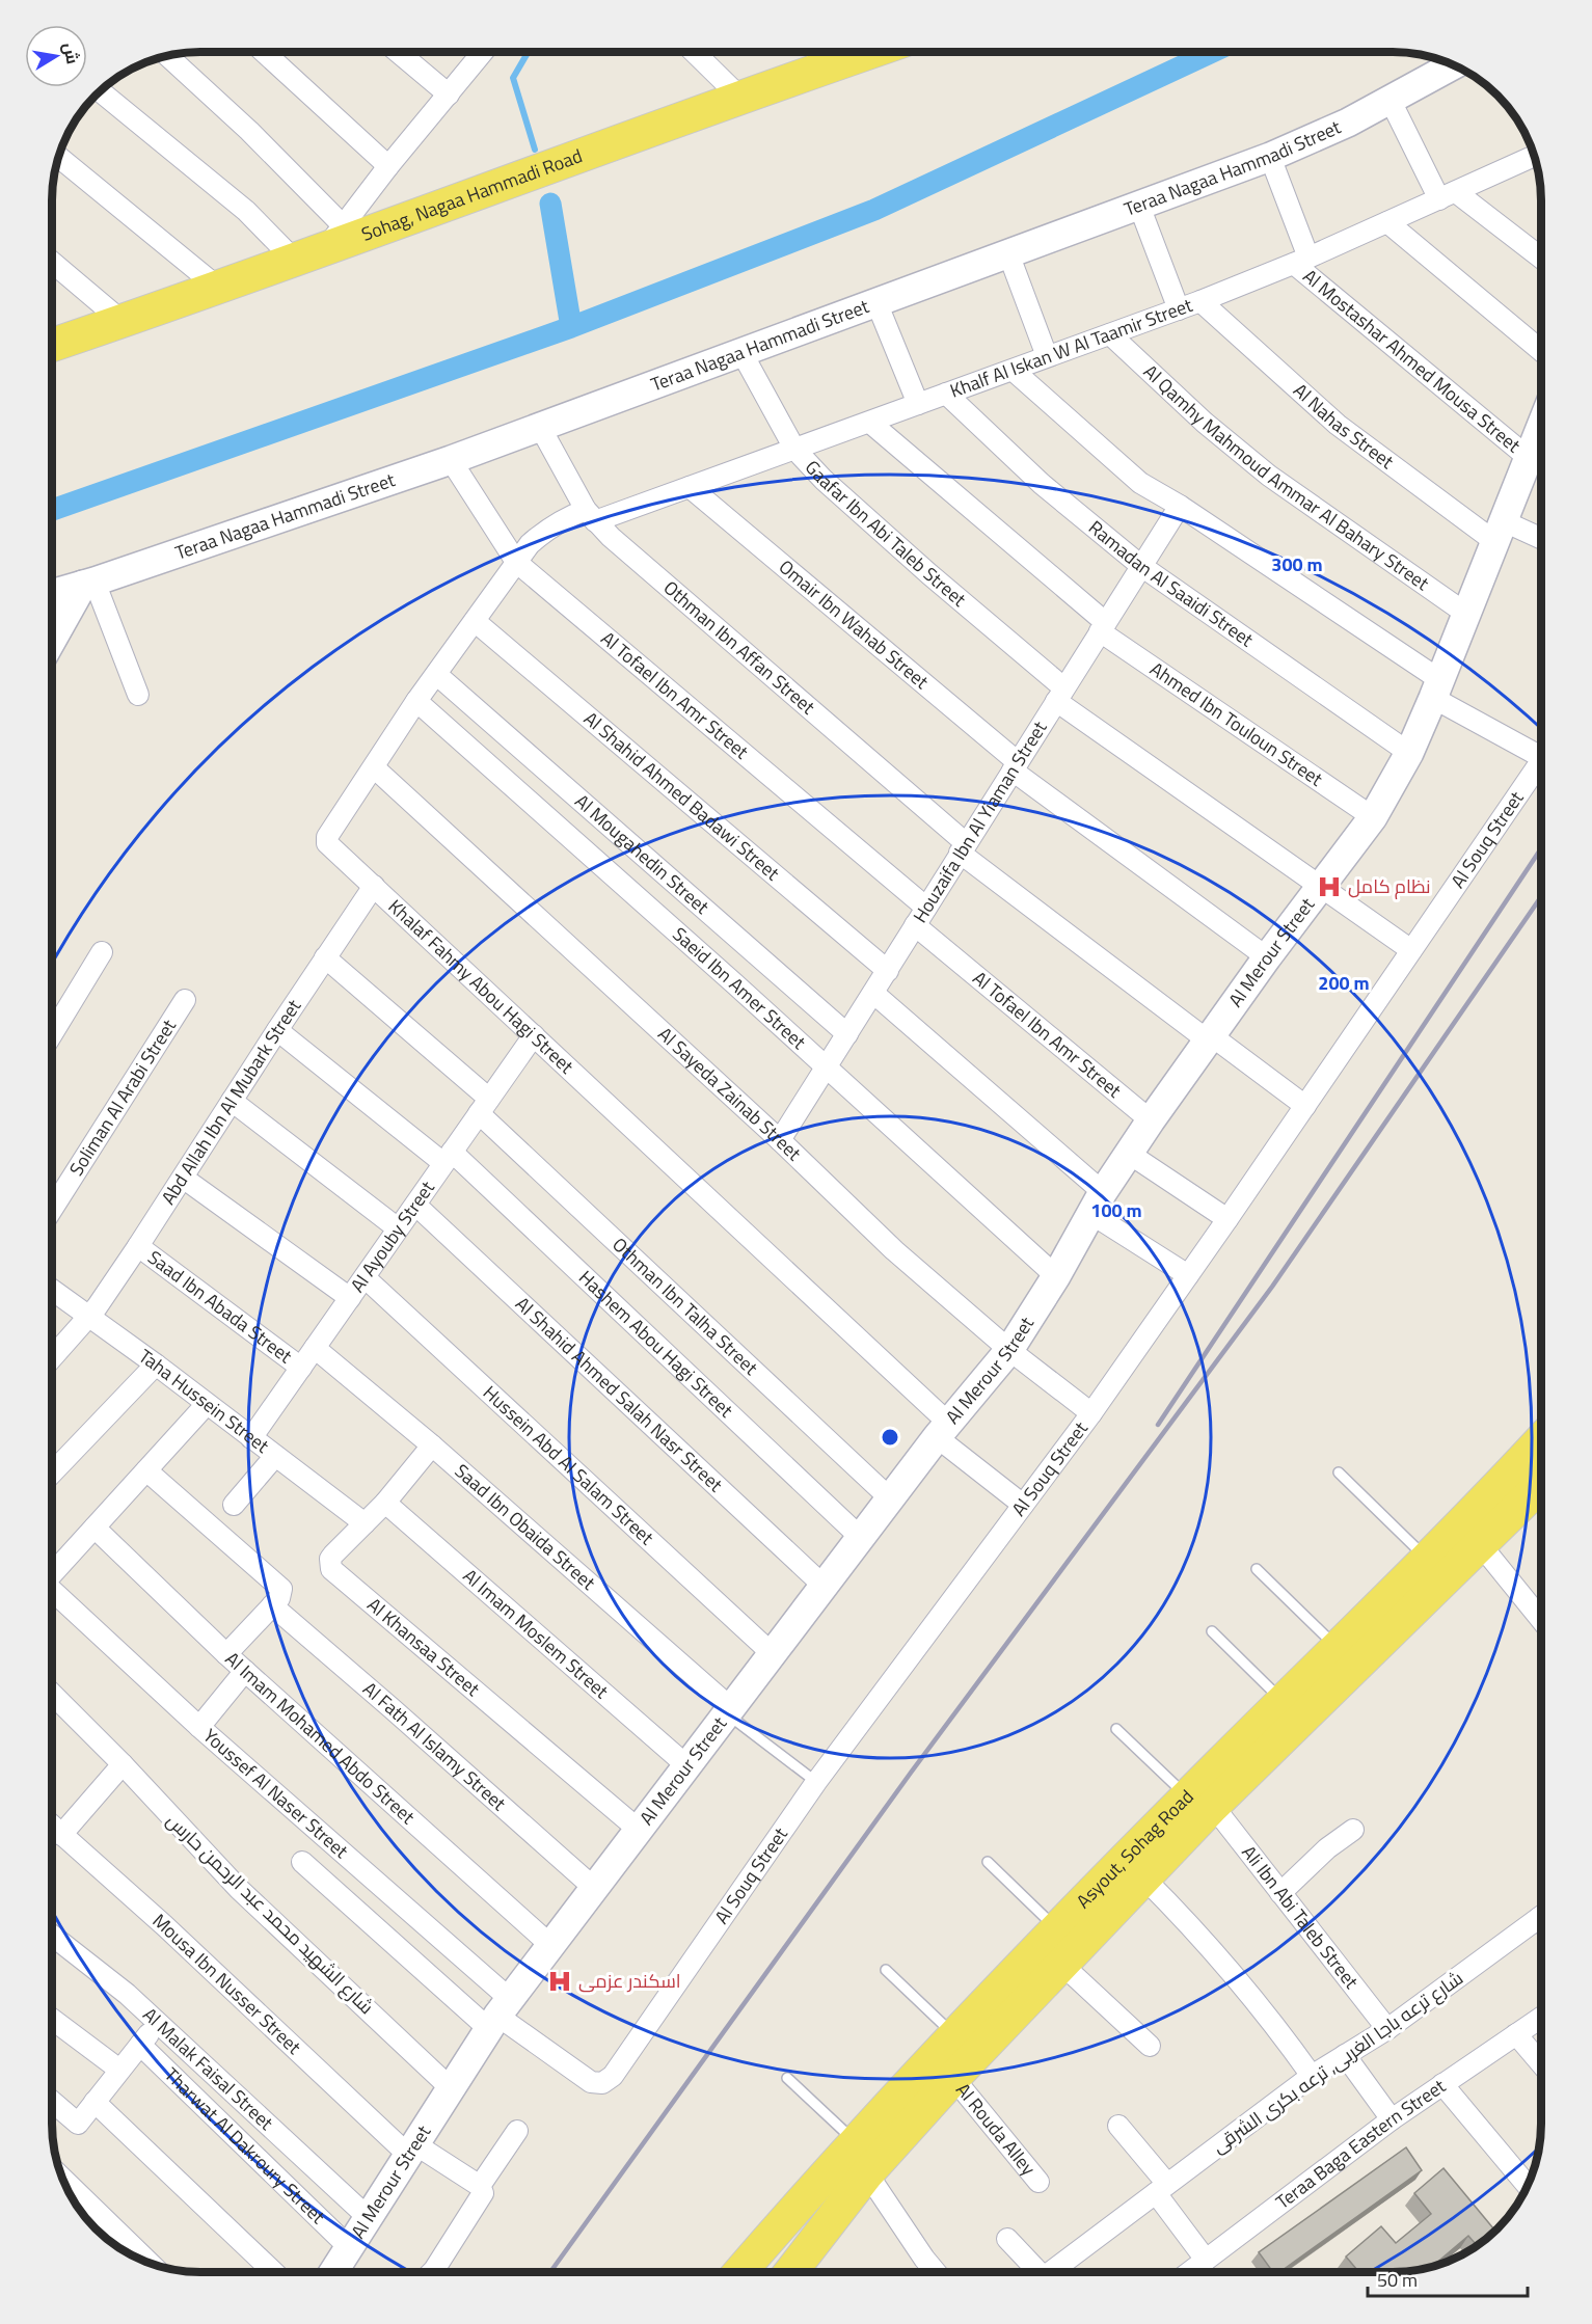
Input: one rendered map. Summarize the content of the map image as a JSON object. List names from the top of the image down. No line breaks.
{"streets":{"main road":["Sohag, Nagaa Hammadi Road","Asyout, Sohag Road"],"street":["Teraa Nagaa Hammadi Street","Khalf Al Iskan W Al Taamir Street","Al Mostashar Ahmed Mousa Street","Al Nahas Street","Al Qamhy Mahmoud Ammar Al Bahary Street","Gaafar Ibn Abi Taleb Street","Ramadan Al Saaidi Street","Omair Ibn Wahab Street","Othman Ibn Affan Street","Al Tofael Ibn Amr Street","Ahmed Ibn Touloun Street","Al Shahid Ahmed Badawi Street","Houzaifa Ibn Al Yiaman Street","Al Souq Street","Al Mougahedin Street","Al Merour Street","Khalaf Fahmy Abou Hagi Street","Saeid Ibn Amer Street","Al Sayeda Zainab Street","Soliman Al Arabi Street","Abd Allah Ibn Al Mubark Street","Al Ayouby Street","Othman Ibn Talha Street","Saad Ibn Abada Street","Hashem Abou Hagi Street","Al Shahid Ahmed Salah Nasr Street","Taha Hussein Street","Hussein Abd Al Salam Street","Saad Ibn Obaida Street","Al Imam Moslem Street","Al Khansaa Street","Al Imam Mohamed Abdo Street","Al Fath Al Islamy Street","Youssef Al Naser Street","شارع الشهيد محمد عبد الرحمن حارس","Ali Ibn Abi Taleb Street","Mousa Ibn Nusser Street","شارع ترعه باجا الغربى, ترعه بكرى الشرقى","Al Malak Faisal Street","Al Rouda Alley","Teraa Baga Eastern Street","Tharwat Al Dakroury Street"]},"crossings":[["Teraa Nagaa Hammadi Street","Gaafar Ibn Abi Taleb Street"],["Teraa Nagaa Hammadi Street","Othman Ibn Affan Street"],["Teraa Nagaa Hammadi Street","Al Tofael Ibn Amr Street"],["Khalf Al Iskan W Al Taamir Street","Al Mostashar Ahmed Mousa Street"],["Khalf Al Iskan W Al Taamir Street","Al Nahas Street"],["Khalf Al Iskan W Al Taamir Street","Al Qamhy Mahmoud Ammar Al Bahary Street"],["Khalf Al Iskan W Al Taamir Street","Gaafar Ibn Abi Taleb Street"],["Khalf Al Iskan W Al Taamir Street","Ramadan Al Saaidi Street"],["Khalf Al Iskan W Al Taamir Street","Omair Ibn Wahab Street"],["Khalf Al Iskan W Al Taamir Street","Othman Ibn Affan Street"],["Khalf Al Iskan W Al Taamir Street","Ahmed Ibn Touloun Street"],["Khalf Al Iskan W Al Taamir Street","Khalaf Fahmy Abou Hagi Street"],["Al Mostashar Ahmed Mousa Street","Al Merour Street"],["Al Nahas Street","Al Merour Street"],["Al Qamhy Mahmoud Ammar Al Bahary Street","Al Merour Street"],["Gaafar Ibn Abi Taleb Street","Houzaifa Ibn Al Yiaman Street"],["Gaafar Ibn Abi Taleb Street","Al Souq Street"],["Gaafar Ibn Abi Taleb Street","Al Merour Street"],["Ramadan Al Saaidi Street","Houzaifa Ibn Al Yiaman Street"],["Ramadan Al Saaidi Street","Al Merour Street"],["Omair Ibn Wahab Street","Houzaifa Ibn Al Yiaman Street"],["Omair Ibn Wahab Street","Al Merour Street"],["Othman Ibn Affan Street","Houzaifa Ibn Al Yiaman Street"],["Othman Ibn Affan Street","Al Souq Street"],["Othman Ibn Affan Street","Al Merour Street"],["Othman Ibn Affan Street","Khalaf Fahmy Abou Hagi Street"],["Al Tofael Ibn Amr Street","Houzaifa Ibn Al Yiaman Street"],["Al Tofael Ibn Amr Street","Al Merour Street"],["Al Tofael Ibn Amr Street","Khalaf Fahmy Abou Hagi Street"],["Ahmed Ibn Touloun Street","Houzaifa Ibn Al Yiaman Street"],["Ahmed Ibn Touloun Street","Al Merour Street"],["Al Shahid Ahmed Badawi Street","Houzaifa Ibn Al Yiaman Street"],["Al Shahid Ahmed Badawi Street","Khalaf Fahmy Abou Hagi Street"],["Houzaifa Ibn Al Yiaman Street","Al Mougahedin Street"],["Houzaifa Ibn Al Yiaman Street","Saeid Ibn Amer Street"],["Houzaifa Ibn Al Yiaman Street","Al Sayeda Zainab Street"],["Al Souq Street","Al Merour Street"],["Al Souq Street","Khalaf Fahmy Abou Hagi Street"],["Al Souq Street","Al Sayeda Zainab Street"],["Al Souq Street","Youssef Al Naser Street"],["Al Mougahedin Street","Khalaf Fahmy Abou Hagi Street"],["Al Merour Street","Khalaf Fahmy Abou Hagi Street"],["Al Merour Street","Saeid Ibn Amer Street"],["Al Merour Street","Al Sayeda Zainab Street"],["Al Merour Street","Othman Ibn Talha Street"],["Al Merour Street","Hashem Abou Hagi Street"],["Al Merour Street","Al Shahid Ahmed Salah Nasr Street"],["Al Merour Street","Hussein Abd Al Salam Street"],["Al Merour Street","Saad Ibn Obaida Street"],["Al Merour Street","Al Imam Moslem Street"],["Al Merour Street","Al Khansaa Street"],["Al Merour Street","Al Imam Mohamed Abdo Street"],["Al Merour Street","Al Fath Al Islamy Street"],["Al Merour Street","Youssef Al Naser Street"],["Al Merour Street","شارع الشهيد محمد عبد الرحمن حارس"],["Al Merour Street","Mousa Ibn Nusser Street"],["Al Merour Street","Al Malak Faisal Street"],["Al Merour Street","Tharwat Al Dakroury Street"],["Khalaf Fahmy Abou Hagi Street","Saeid Ibn Amer Street"],["Khalaf Fahmy Abou Hagi Street","Al Sayeda Zainab Street"],["Khalaf Fahmy Abou Hagi Street","Abd Allah Ibn Al Mubark Street"],["Khalaf Fahmy Abou Hagi Street","Al Ayouby Street"],["Abd Allah Ibn Al Mubark Street","Othman Ibn Talha Street"],["Abd Allah Ibn Al Mubark Street","Saad Ibn Abada Street"],["Abd Allah Ibn Al Mubark Street","Hashem Abou Hagi Street"],["Abd Allah Ibn Al Mubark Street","Taha Hussein Street"],["Al Ayouby Street","Othman Ibn Talha Street"],["Al Ayouby Street","Saad Ibn Abada Street"],["Al Ayouby Street","Hashem Abou Hagi Street"],["Al Ayouby Street","Al Shahid Ahmed Salah Nasr Street"],["Al Ayouby Street","Taha Hussein Street"],["Al Ayouby Street","Hussein Abd Al Salam Street"],["Al Ayouby Street","Saad Ibn Obaida Street"],["Taha Hussein Street","Al Khansaa Street"],["Saad Ibn Obaida Street","Al Khansaa Street"],["Al Imam Moslem Street","Al Khansaa Street"],["Asyout, Sohag Road","Ali Ibn Abi Taleb Street"],["Asyout, Sohag Road","Al Rouda Alley"],["Ali Ibn Abi Taleb Street","شارع ترعه باجا الغربى, ترعه بكرى الشرقى"]],"places":{"hospital":["نظام كامل","اسكندر عزمى"]},"scale_bar":"50 m","north":"right","rings":["300 m","200 m","100 m"]}
